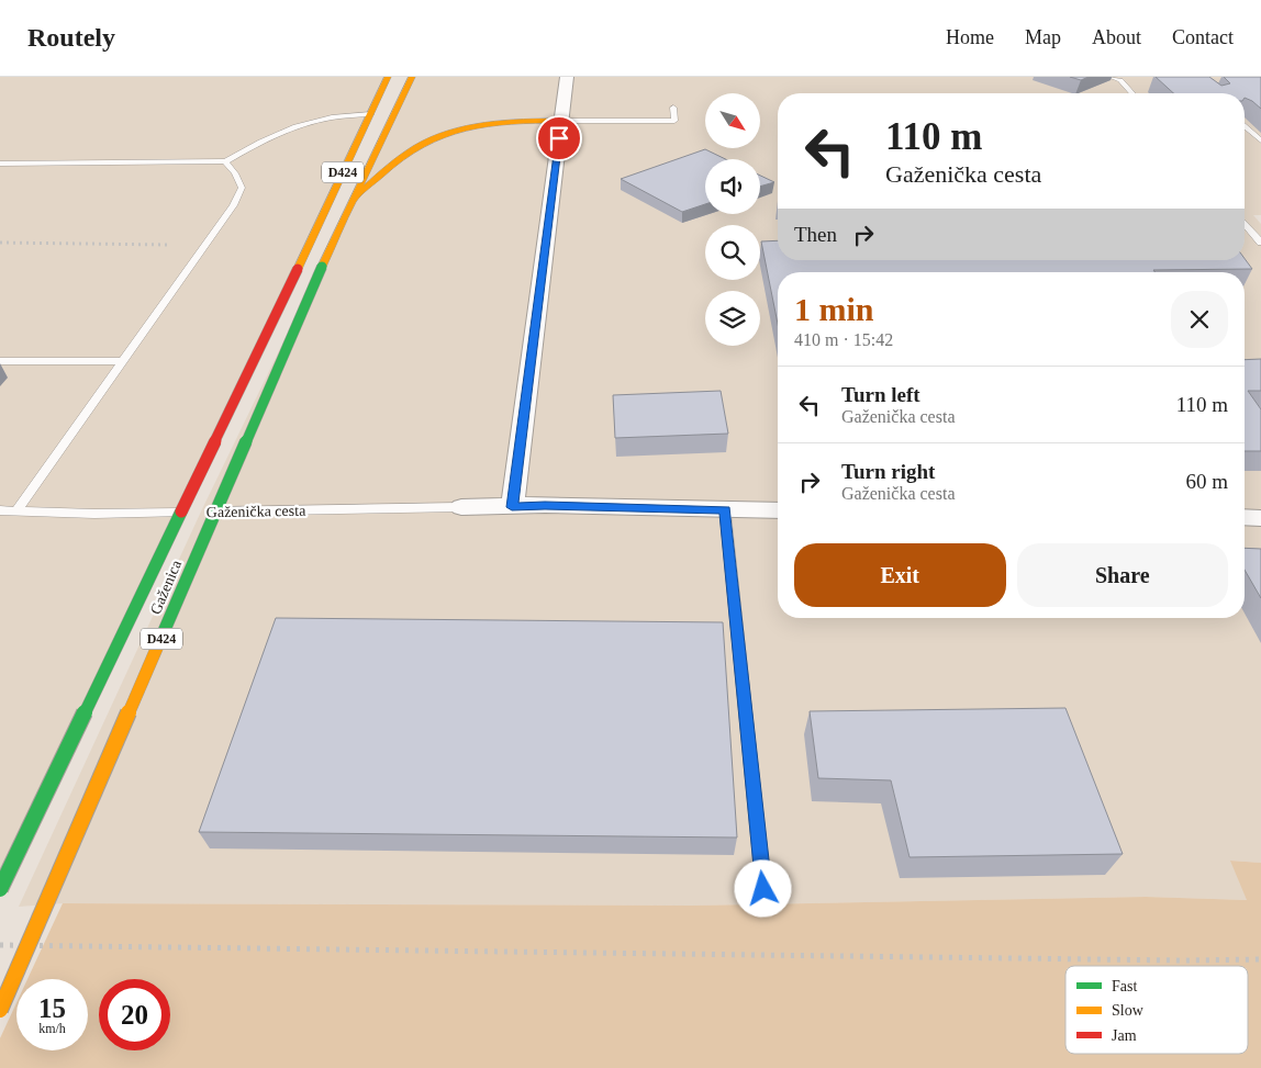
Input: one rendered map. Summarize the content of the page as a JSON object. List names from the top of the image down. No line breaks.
{"streets":{"highway":["D424","Gaženica"],"street":["Gaženička cesta"]},"crossings":[["D424","Gaženica"]],"legend":["Fast","Slow","Jam"],"north":"bottom right","page":{"header":"Routely","nav":["Home","Map","About","Contact"],"turn":["110 m","Gaženička cesta"],"then":"Then","heading":["1 min","410 m · 15:42"],"list":[{"name":"Turn left","note":"Gaženička cesta","value":"110 m"},{"name":"Turn right","note":"Gaženička cesta","value":"60 m"}],"buttons":["Exit","Share"],"speed":"15 km/h","limit":"20"}}
